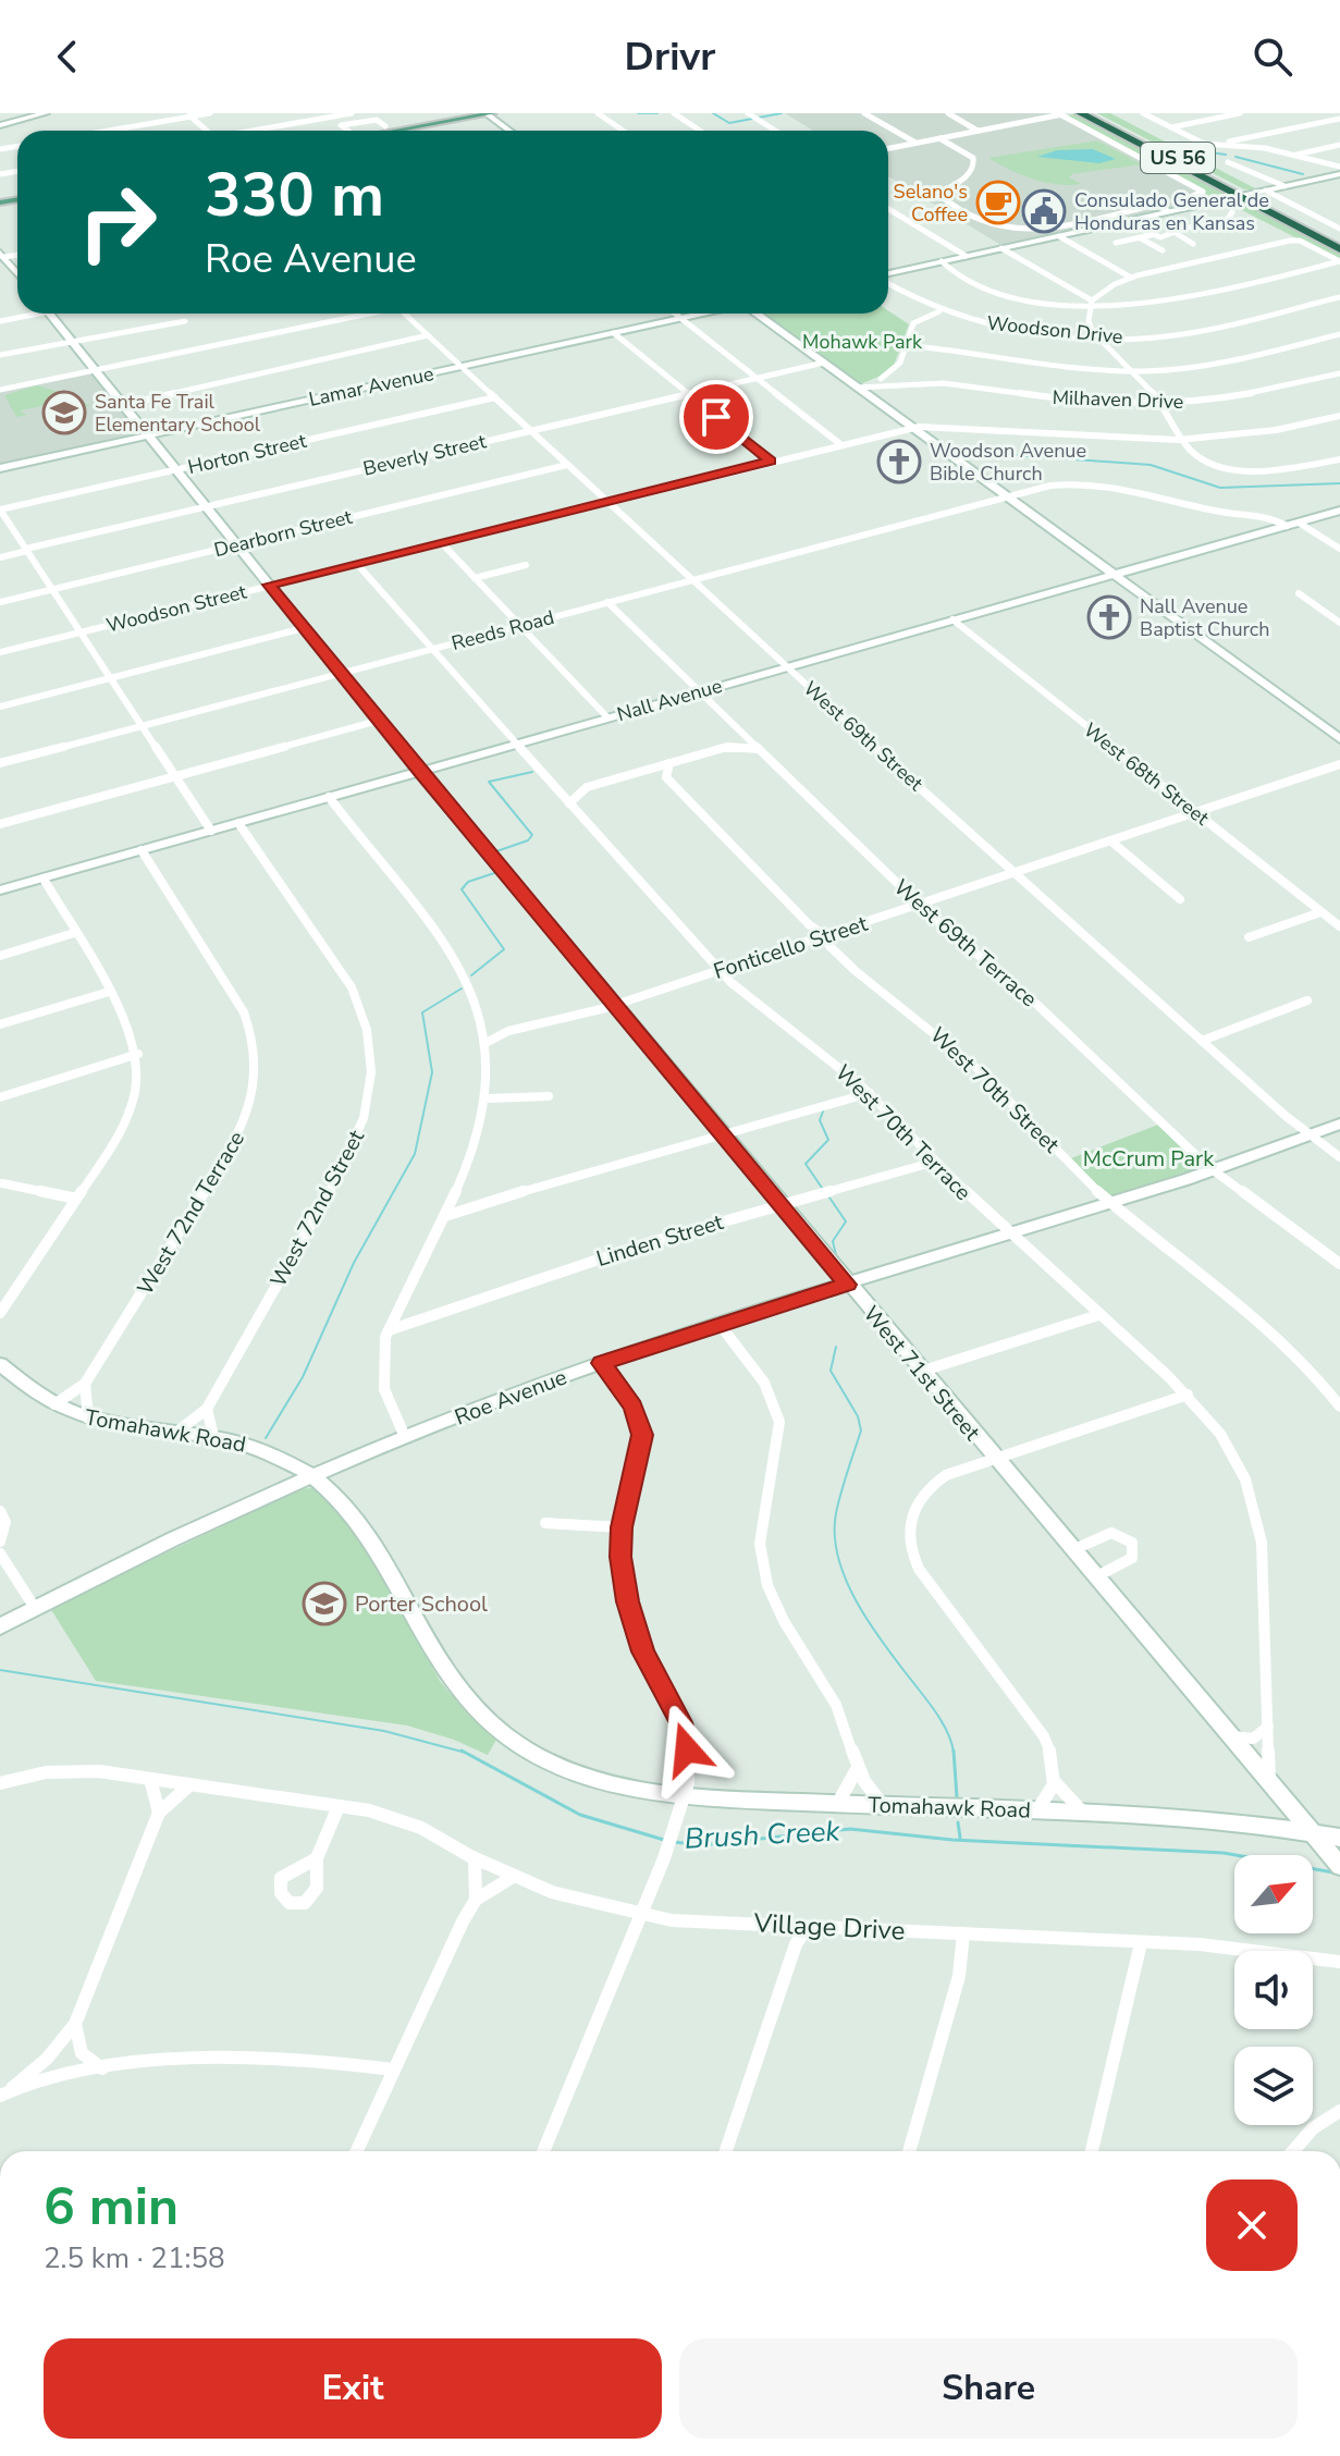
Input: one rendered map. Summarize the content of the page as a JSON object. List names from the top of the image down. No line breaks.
{"streets":{"highway":["US 56"],"street":["Woodson Drive","Lamar Avenue","Milhaven Drive","Horton Street","Beverly Street","Dearborn Street","Woodson Street","Reeds Road","Nall Avenue","West 69th Street","West 68th Street","West 69th Terrace","Fonticello Street","West 70th Street","West 70th Terrace","West 72nd Street","West 72nd Terrace","Linden Street","West 71st Street","Roe Avenue","Tomahawk Road","Village Drive"]},"crossings":[["Lamar Avenue","West 69th Street"],["Lamar Avenue","West 71st Street"],["Horton Street","West 69th Street"],["Horton Street","West 71st Street"],["Beverly Street","West 69th Street"],["Beverly Street","West 71st Street"],["Dearborn Street","West 69th Street"],["Dearborn Street","West 71st Street"],["Woodson Street","West 69th Street"],["Woodson Street","West 70th Terrace"],["Woodson Street","West 71st Street"],["Reeds Road","Nall Avenue"],["Reeds Road","West 69th Street"],["Reeds Road","West 69th Terrace"],["Reeds Road","West 70th Terrace"],["Reeds Road","West 71st Street"],["Nall Avenue","West 69th Street"],["Nall Avenue","West 68th Street"],["Nall Avenue","West 69th Terrace"],["Nall Avenue","West 70th Terrace"],["Nall Avenue","West 72nd Street"],["Nall Avenue","West 72nd Terrace"],["Nall Avenue","West 71st Street"],["West 69th Street","Fonticello Street"],["West 69th Street","Roe Avenue"],["West 68th Street","Fonticello Street"],["West 69th Terrace","Fonticello Street"],["West 69th Terrace","Roe Avenue"],["Fonticello Street","West 70th Street"],["Fonticello Street","West 70th Terrace"],["Fonticello Street","West 71st Street"],["West 70th Street","Roe Avenue"],["West 70th Terrace","Linden Street"],["West 70th Terrace","West 71st Street"],["West 70th Terrace","Roe Avenue"],["West 72nd Street","Tomahawk Road"],["West 72nd Terrace","Tomahawk Road"],["Linden Street","West 71st Street"],["West 71st Street","Roe Avenue"],["West 71st Street","Tomahawk Road"],["Roe Avenue","Tomahawk Road"]],"water":["Brush Creek"],"parks":["Mohawk Park","McCrum Park"],"places":{"cafe":["Selano's Coffee"],"public building":["Consulado General de Honduras en Kansas"],"school or university":["Santa Fe Trail Elementary School","Porter School"],"church":["Woodson Avenue Bible Church","Nall Avenue Baptist Church"]},"north":"top right","page":{"header":"Drivr","turn":["330 m","Roe Avenue"],"heading":["6 min","2.5 km · 21:58"],"buttons":["Exit","Share"]}}
